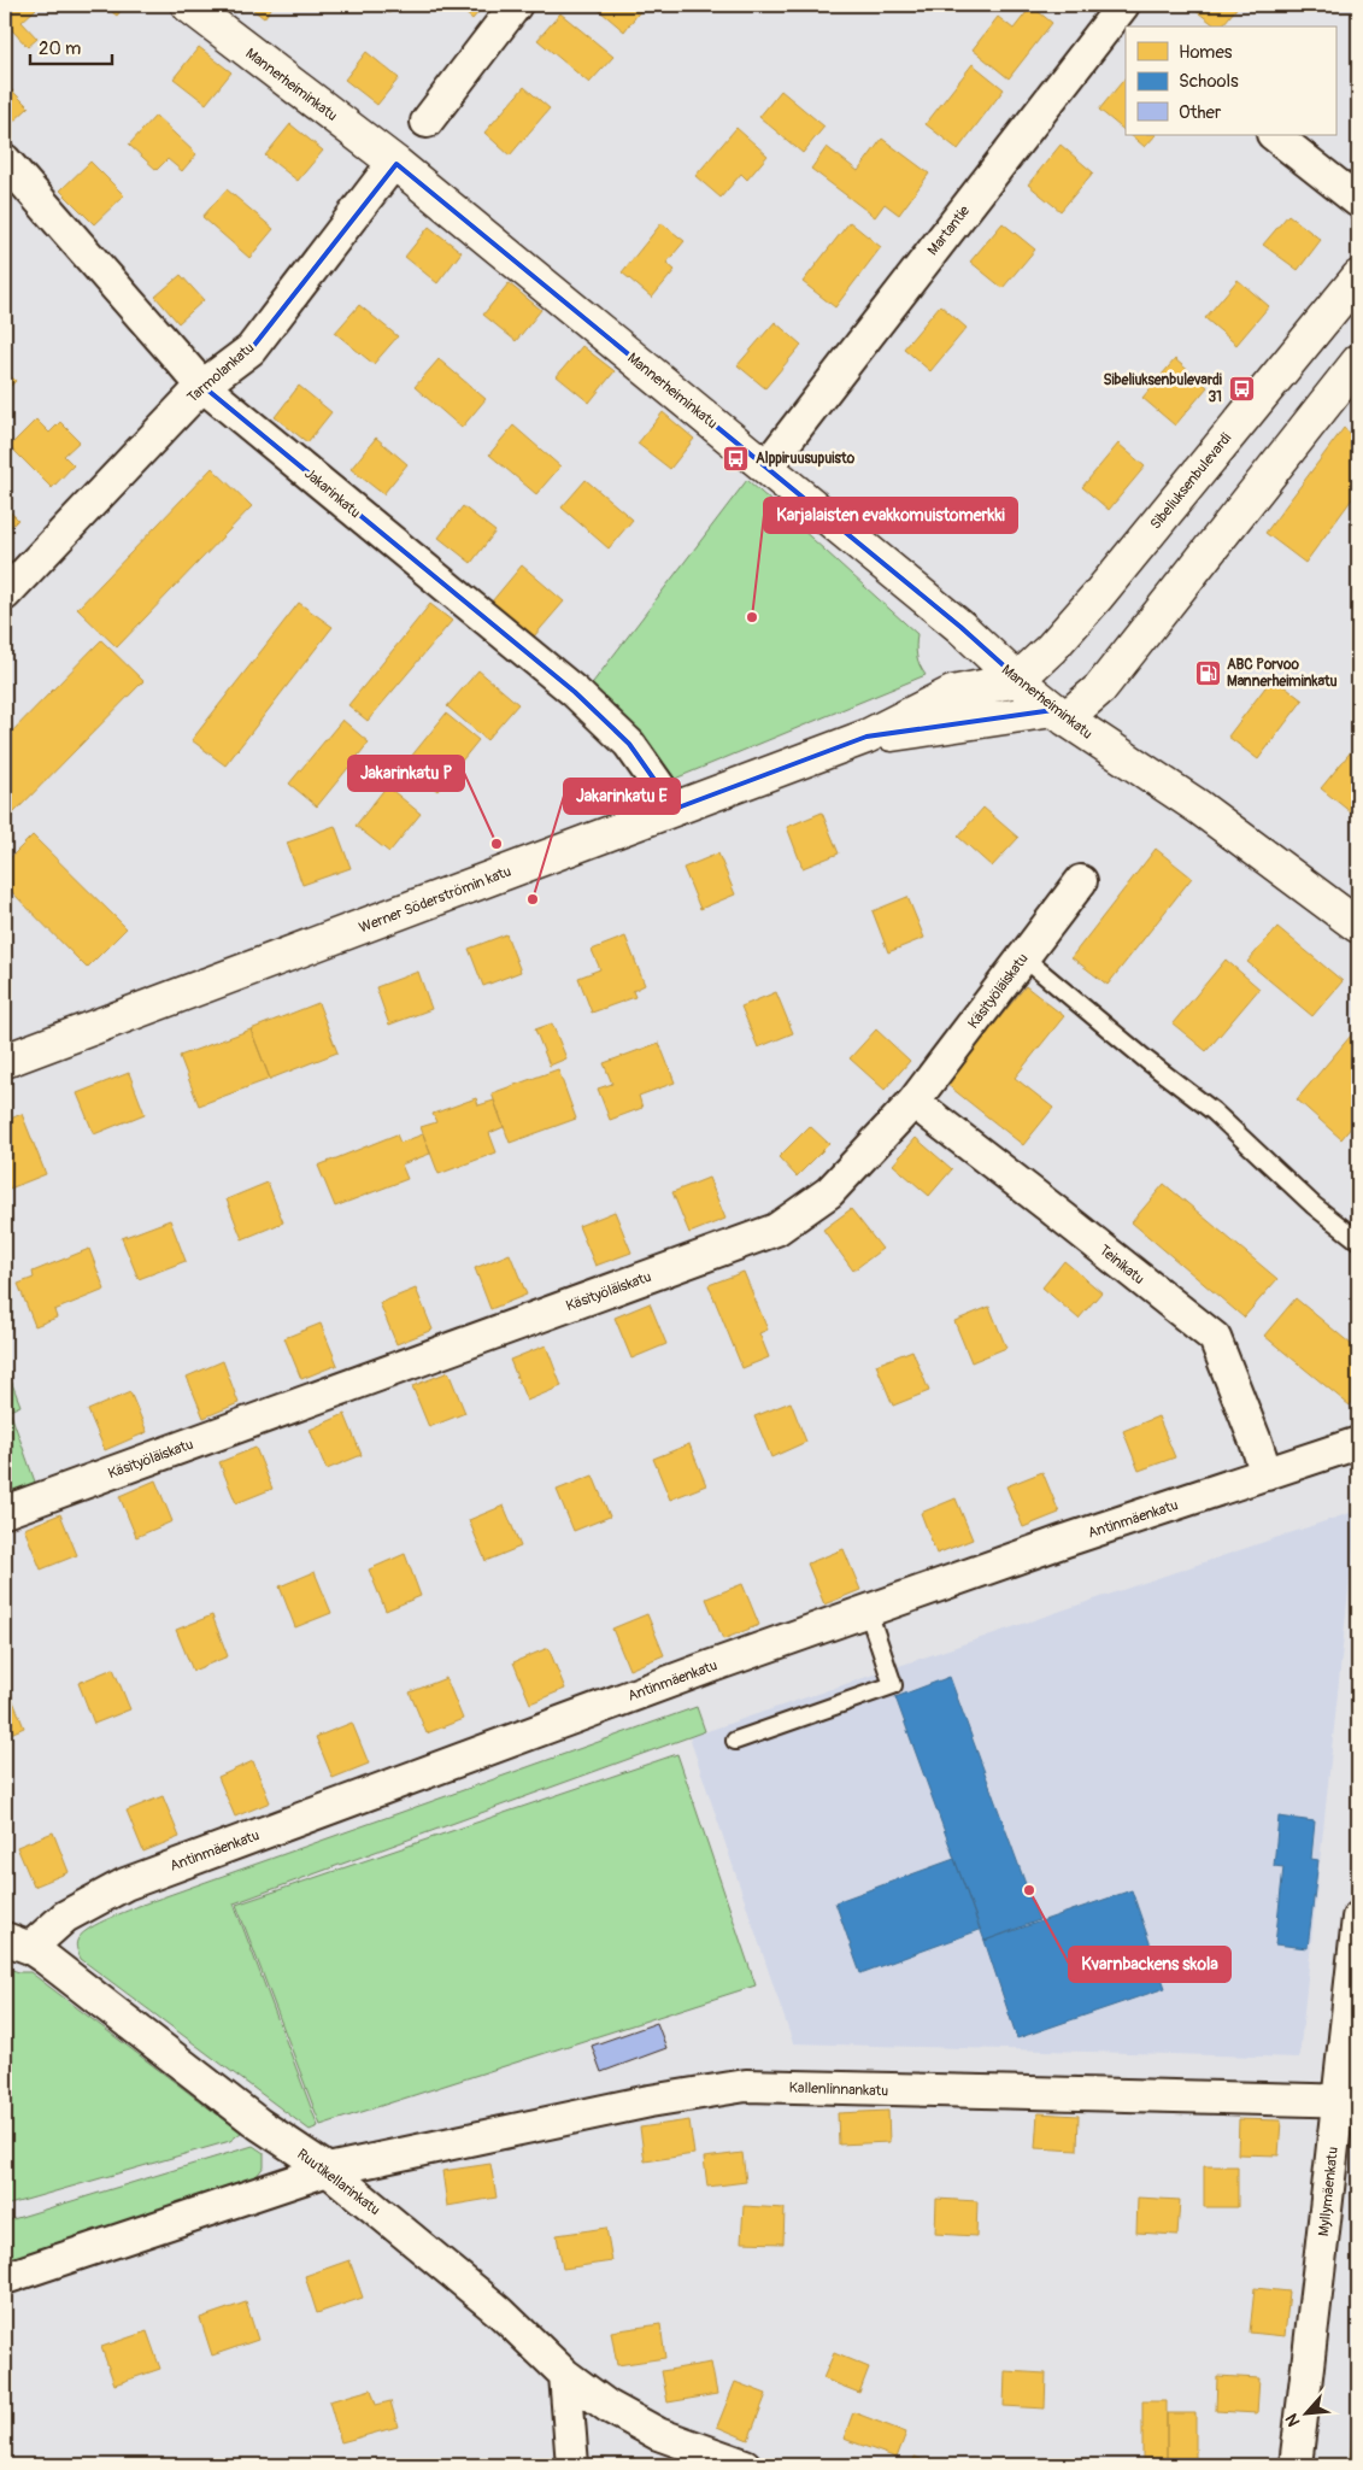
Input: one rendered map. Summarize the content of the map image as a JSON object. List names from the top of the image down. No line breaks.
{"streets":{"main road":["Mannerheiminkatu","Sibeliuksenbulevardi","Werner Söderströmin katu"],"street":["Martantie","Tarmolankatu","Jakarinkatu","Käsityöläiskatu","Teinikatu","Antinmäenkatu","Kallenlinnankatu","Ruutikellarinkatu","Myllymäenkatu"]},"crossings":[["Mannerheiminkatu","Tarmolankatu"],["Mannerheiminkatu","Sibeliuksenbulevardi"],["Mannerheiminkatu","Werner Söderströmin katu"],["Tarmolankatu","Jakarinkatu"],["Sibeliuksenbulevardi","Werner Söderströmin katu"],["Jakarinkatu","Werner Söderströmin katu"],["Käsityöläiskatu","Teinikatu"],["Teinikatu","Antinmäenkatu"],["Antinmäenkatu","Ruutikellarinkatu"],["Kallenlinnankatu","Ruutikellarinkatu"],["Kallenlinnankatu","Myllymäenkatu"]],"places":{"bus stop":["Sibeliuksenbulevardi 31","Alppiruusupuisto"],"other":["Karjalaisten evakkomuistomerkki","Jakarinkatu P","Jakarinkatu E","Kvarnbackens skola"],"fuel station":["ABC Porvoo Mannerheiminkatu"]},"legend":["Homes","Schools","Other"],"scale_bar":"20 m","north":"bottom left"}
